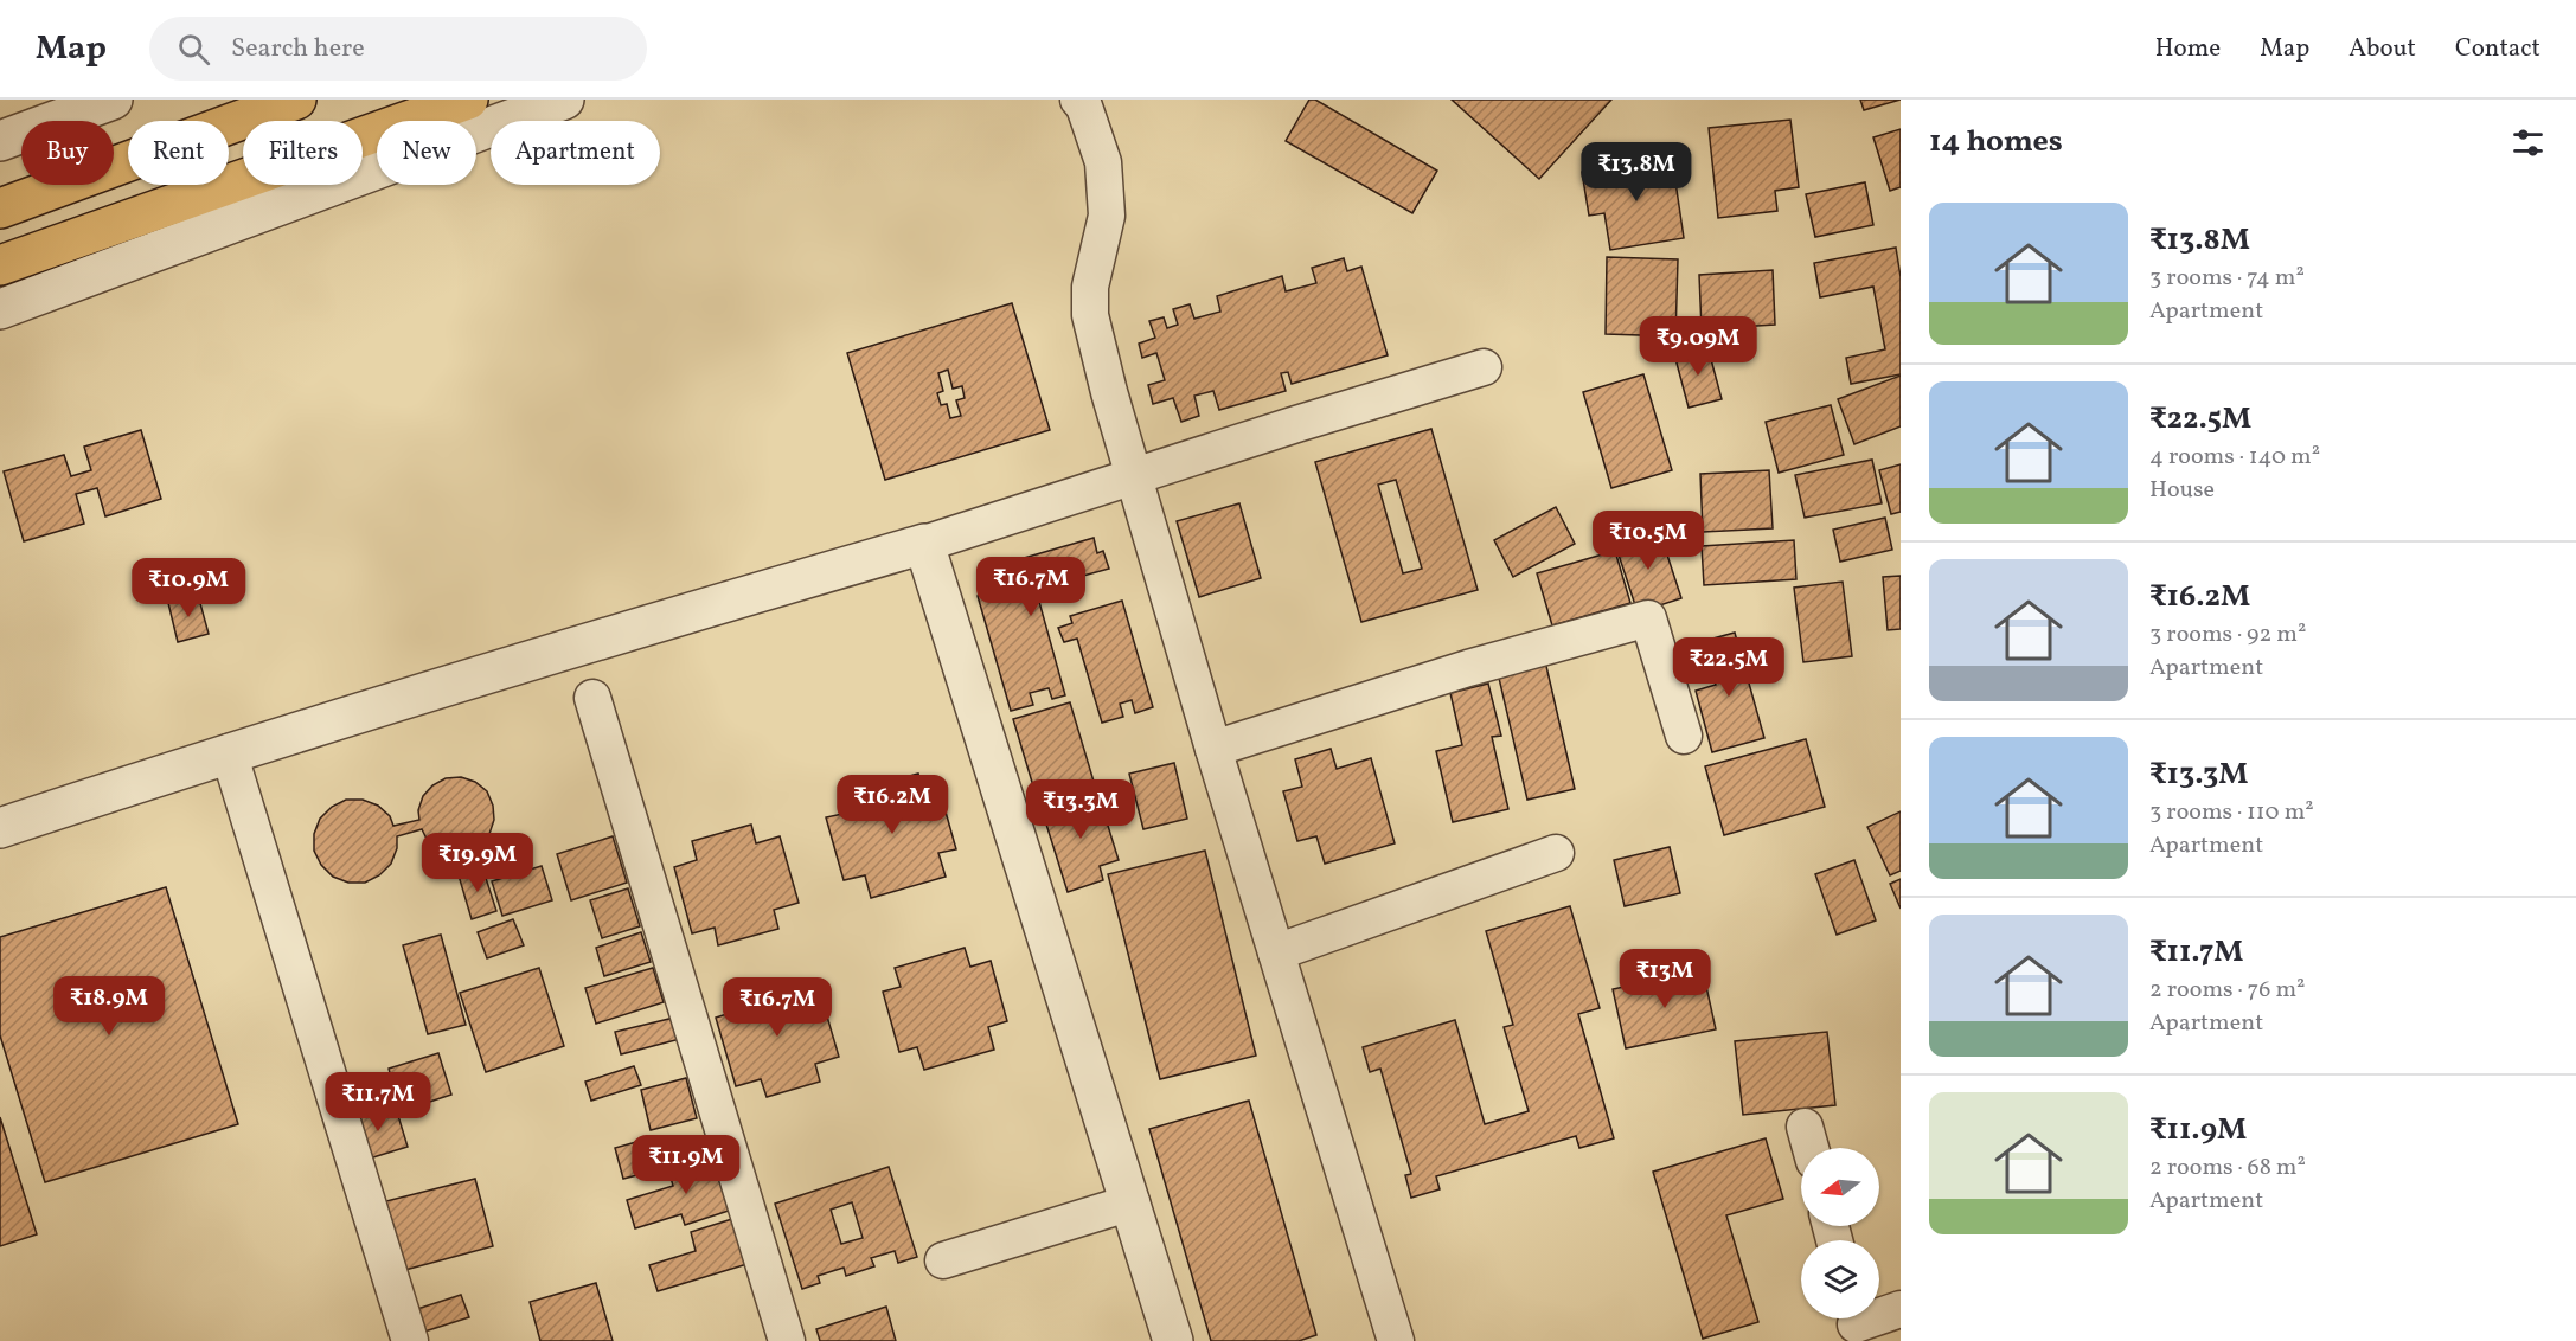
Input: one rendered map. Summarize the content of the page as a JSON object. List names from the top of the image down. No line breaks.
{"north":"left","page":{"header":"Map","search":"Search here","nav":["Home","Map","About","Contact"],"heading":"14 homes","chip":["Buy","Rent","Filters","New","Apartment"],"price":["₹13.8M","₹9.09M","₹10.5M","₹16.7M","₹10.9M","₹22.5M","₹16.2M","₹13.3M","₹19.9M","₹13M","₹18.9M","₹16.7M","₹11.7M","₹11.9M"],"list":[{"name":"₹13.8M","note":"3 rooms · 74 m² · Apartment"},{"name":"₹22.5M","note":"4 rooms · 140 m² · House"},{"name":"₹16.2M","note":"3 rooms · 92 m² · Apartment"},{"name":"₹13.3M","note":"3 rooms · 110 m² · Apartment"},{"name":"₹11.7M","note":"2 rooms · 76 m² · Apartment"},{"name":"₹11.9M","note":"2 rooms · 68 m² · Apartment"}]}}
